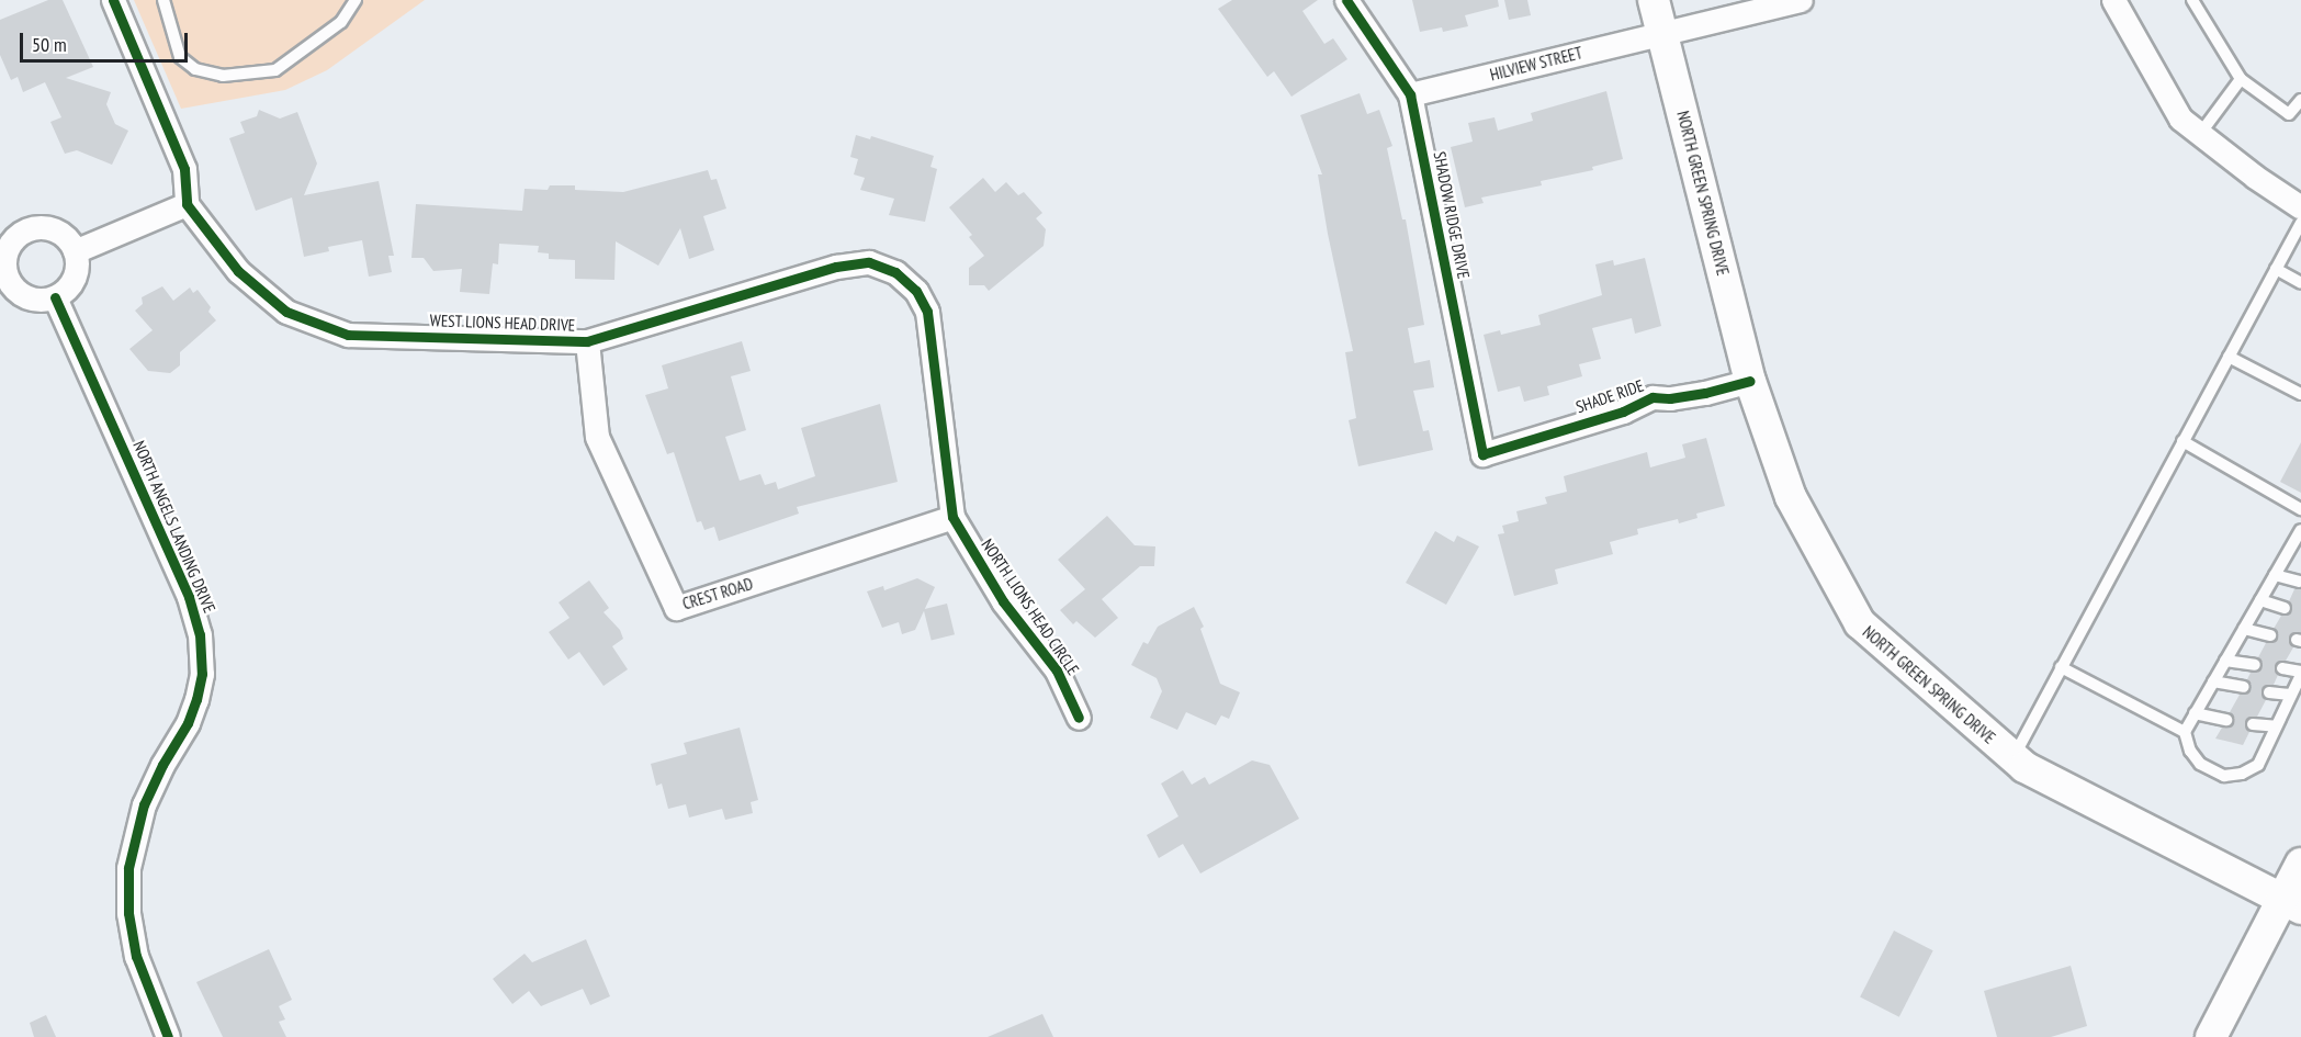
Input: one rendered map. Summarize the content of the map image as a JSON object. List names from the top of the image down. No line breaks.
{"streets":{"main road":["NORTH GREEN SPRING DRIVE"],"street":["HILVIEW STREET","SHADOW RIDGE DRIVE","WEST LIONS HEAD DRIVE","SHADE RIDE","NORTH ANGELS LANDING DRIVE","CREST ROAD","NORTH LIONS HEAD CIRCLE"]},"crossings":[["HILVIEW STREET","NORTH GREEN SPRING DRIVE"],["HILVIEW STREET","SHADOW RIDGE DRIVE"],["NORTH GREEN SPRING DRIVE","SHADE RIDE"],["SHADOW RIDGE DRIVE","SHADE RIDE"],["WEST LIONS HEAD DRIVE","CREST ROAD"],["WEST LIONS HEAD DRIVE","NORTH LIONS HEAD CIRCLE"],["CREST ROAD","NORTH LIONS HEAD CIRCLE"]],"scale_bar":"50 m"}
